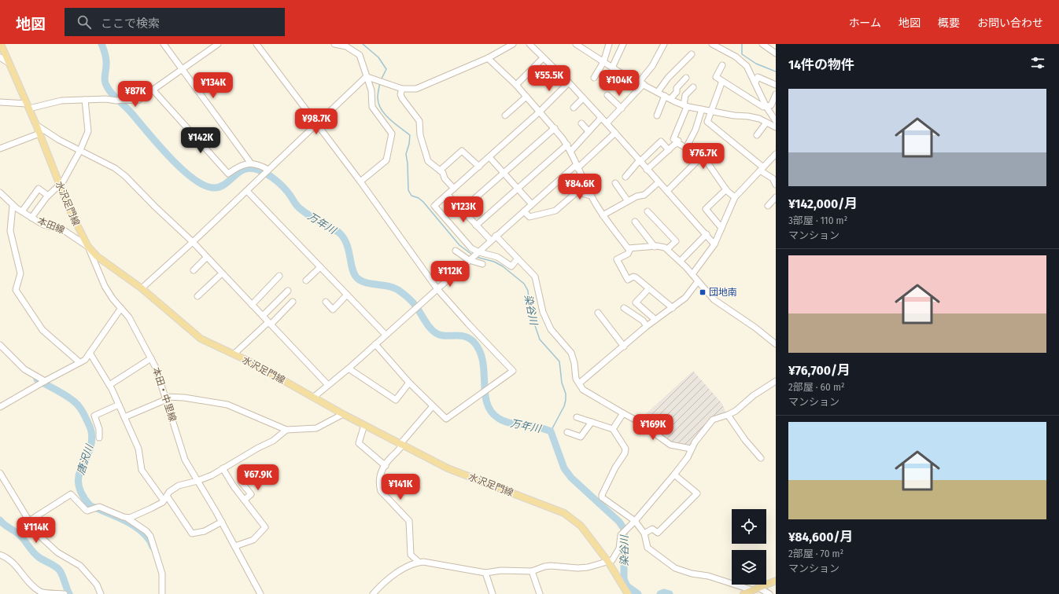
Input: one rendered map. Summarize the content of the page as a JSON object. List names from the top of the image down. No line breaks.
{"streets":{"main road":["水沢足門線"],"street":["本田線","本田・中里線"]},"crossings":[["水沢足門線","本田線"],["水沢足門線","本田・中里線"],["本田線","本田・中里線"]],"water":["万年川","染谷川","唐沢川"],"places":{"transit":["団地南"]},"page":{"header":"地図","search":"ここで検索","nav":["ホーム","地図","概要","お問い合わせ"],"heading":"14件の物件","price":["¥55.5K","¥104K","¥134K","¥87K","¥98.7K","¥142K","¥76.7K","¥84.6K","¥123K","¥112K","¥169K","¥67.9K","¥141K","¥114K"],"list":[{"name":"¥142,000/月","note":"3部屋 · 110 m² · マンション"},{"name":"¥76,700/月","note":"2部屋 · 60 m² · マンション"},{"name":"¥84,600/月","note":"2部屋 · 70 m² · マンション"}]}}
